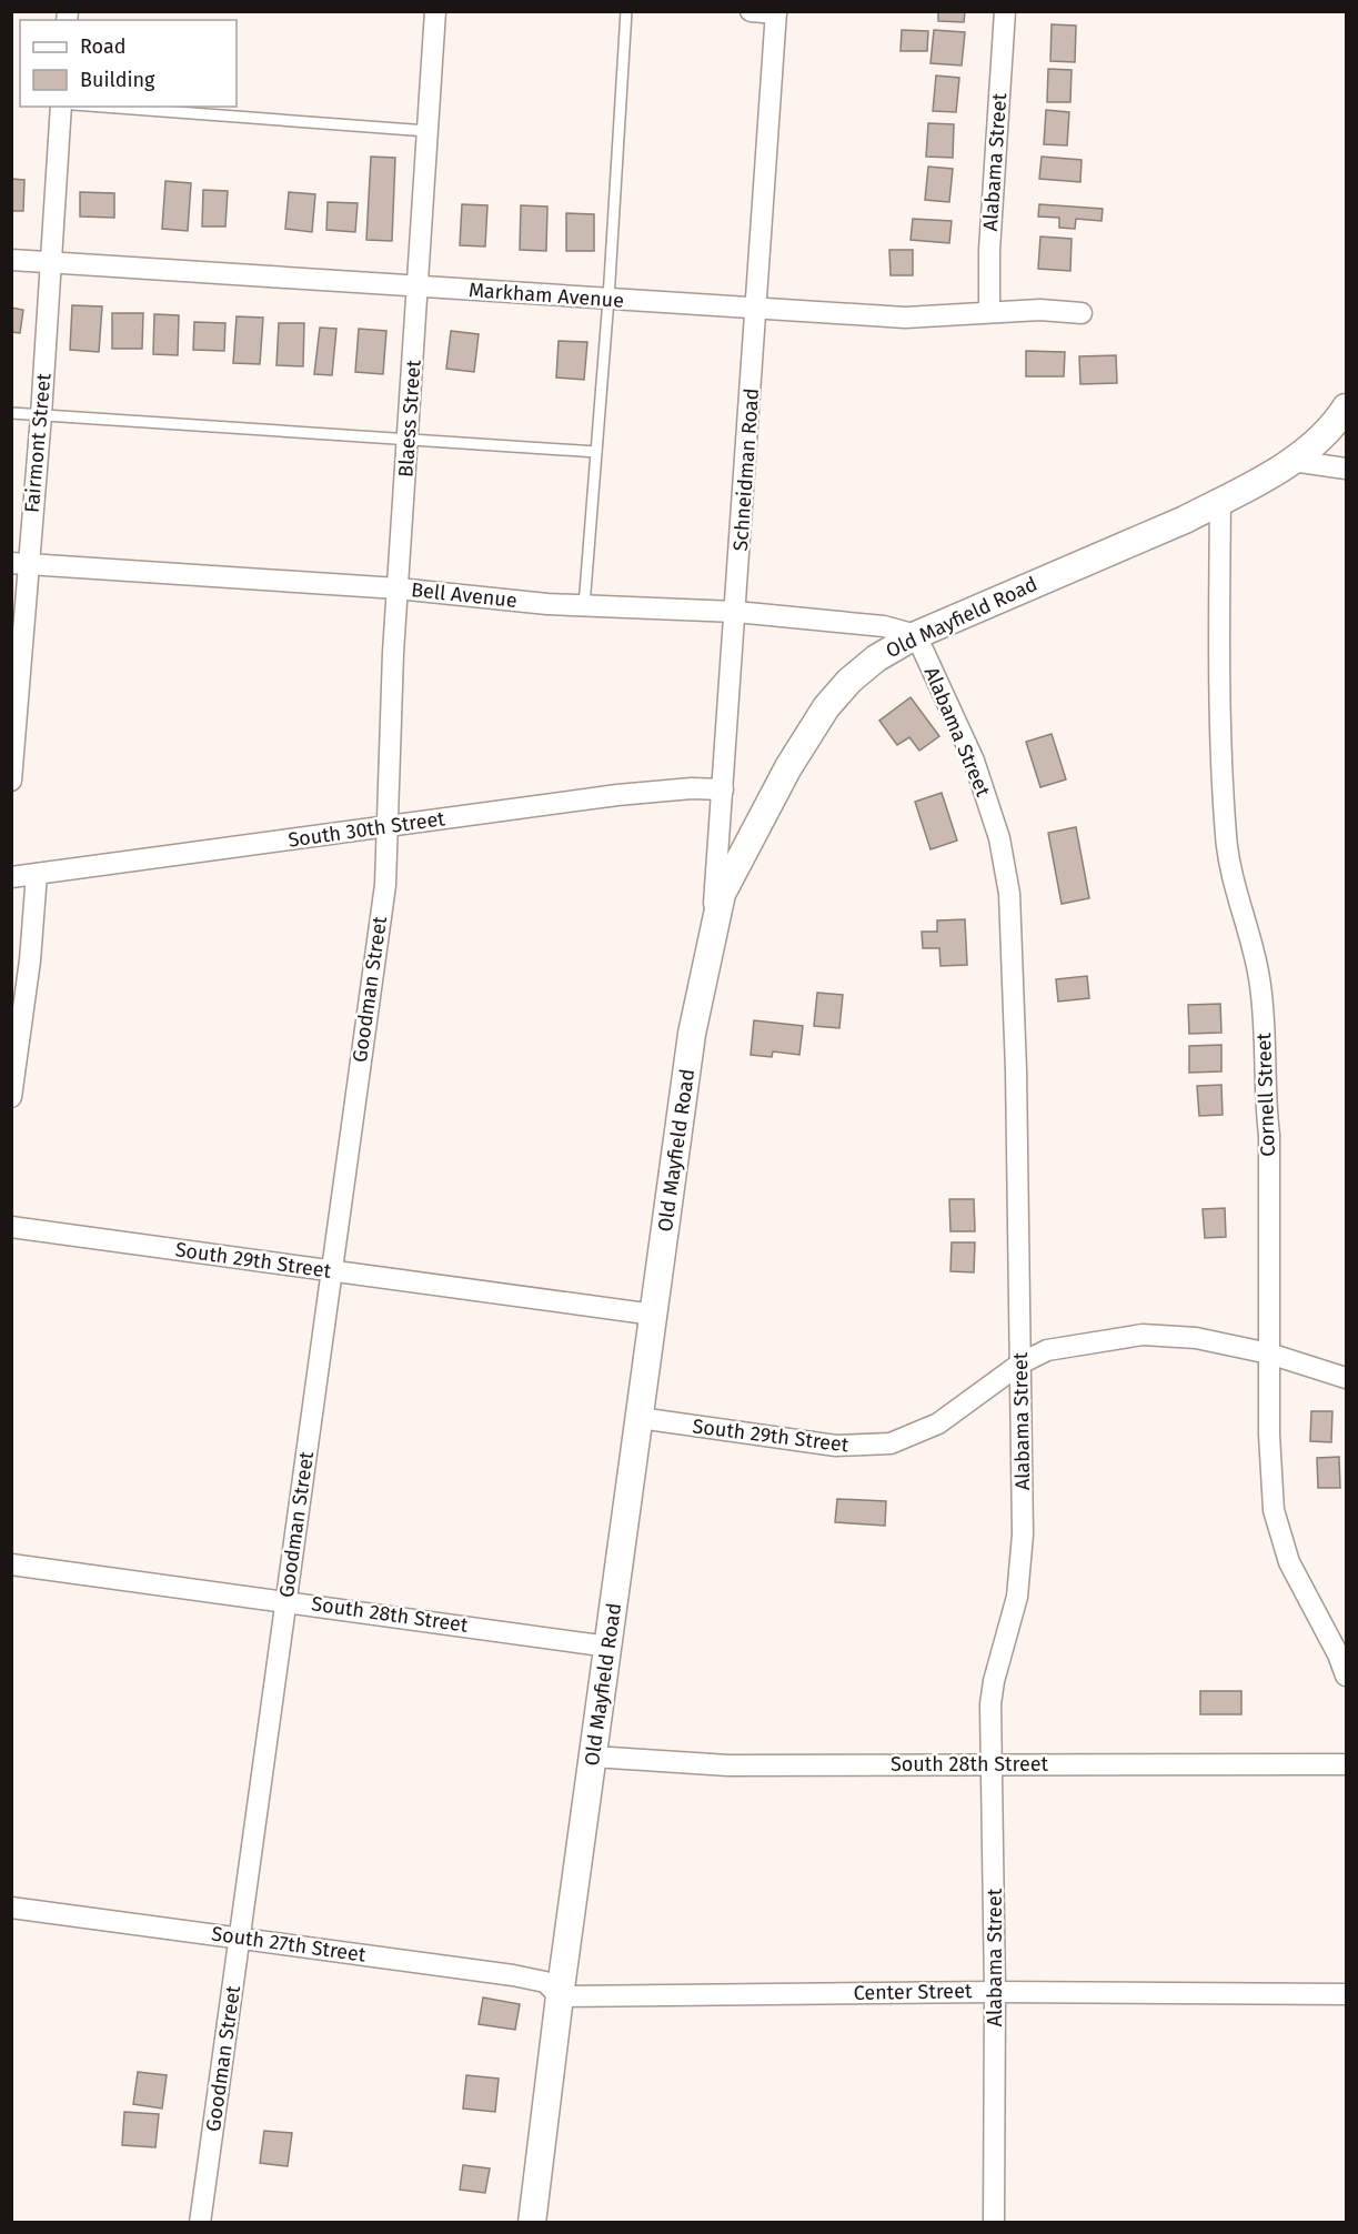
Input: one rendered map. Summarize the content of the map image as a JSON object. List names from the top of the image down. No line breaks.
{"streets":{"main road":["Old Mayfield Road"],"street":["Alabama Street","Markham Avenue","Blaess Street","Fairmont Street","Schneidman Road","Bell Avenue","South 30th Street","Goodman Street","Cornell Street","South 29th Street","South 28th Street","South 27th Street","Center Street"]},"crossings":[["Alabama Street","Markham Avenue"],["Alabama Street","Bell Avenue"],["Alabama Street","Old Mayfield Road"],["Alabama Street","South 29th Street"],["Alabama Street","South 28th Street"],["Alabama Street","Center Street"],["Markham Avenue","Blaess Street"],["Markham Avenue","Fairmont Street"],["Markham Avenue","Schneidman Road"],["Blaess Street","Bell Avenue"],["Blaess Street","South 30th Street"],["Blaess Street","Goodman Street"],["Fairmont Street","Bell Avenue"],["Schneidman Road","Bell Avenue"],["Schneidman Road","Old Mayfield Road"],["Schneidman Road","South 30th Street"],["Bell Avenue","Old Mayfield Road"],["Old Mayfield Road","Cornell Street"],["Old Mayfield Road","South 29th Street"],["Old Mayfield Road","South 28th Street"],["Old Mayfield Road","South 27th Street"],["Old Mayfield Road","Center Street"],["South 30th Street","Goodman Street"],["Goodman Street","South 29th Street"],["Goodman Street","South 28th Street"],["Goodman Street","South 27th Street"],["Cornell Street","South 29th Street"],["South 27th Street","Center Street"]],"legend":["Road","Building"]}
